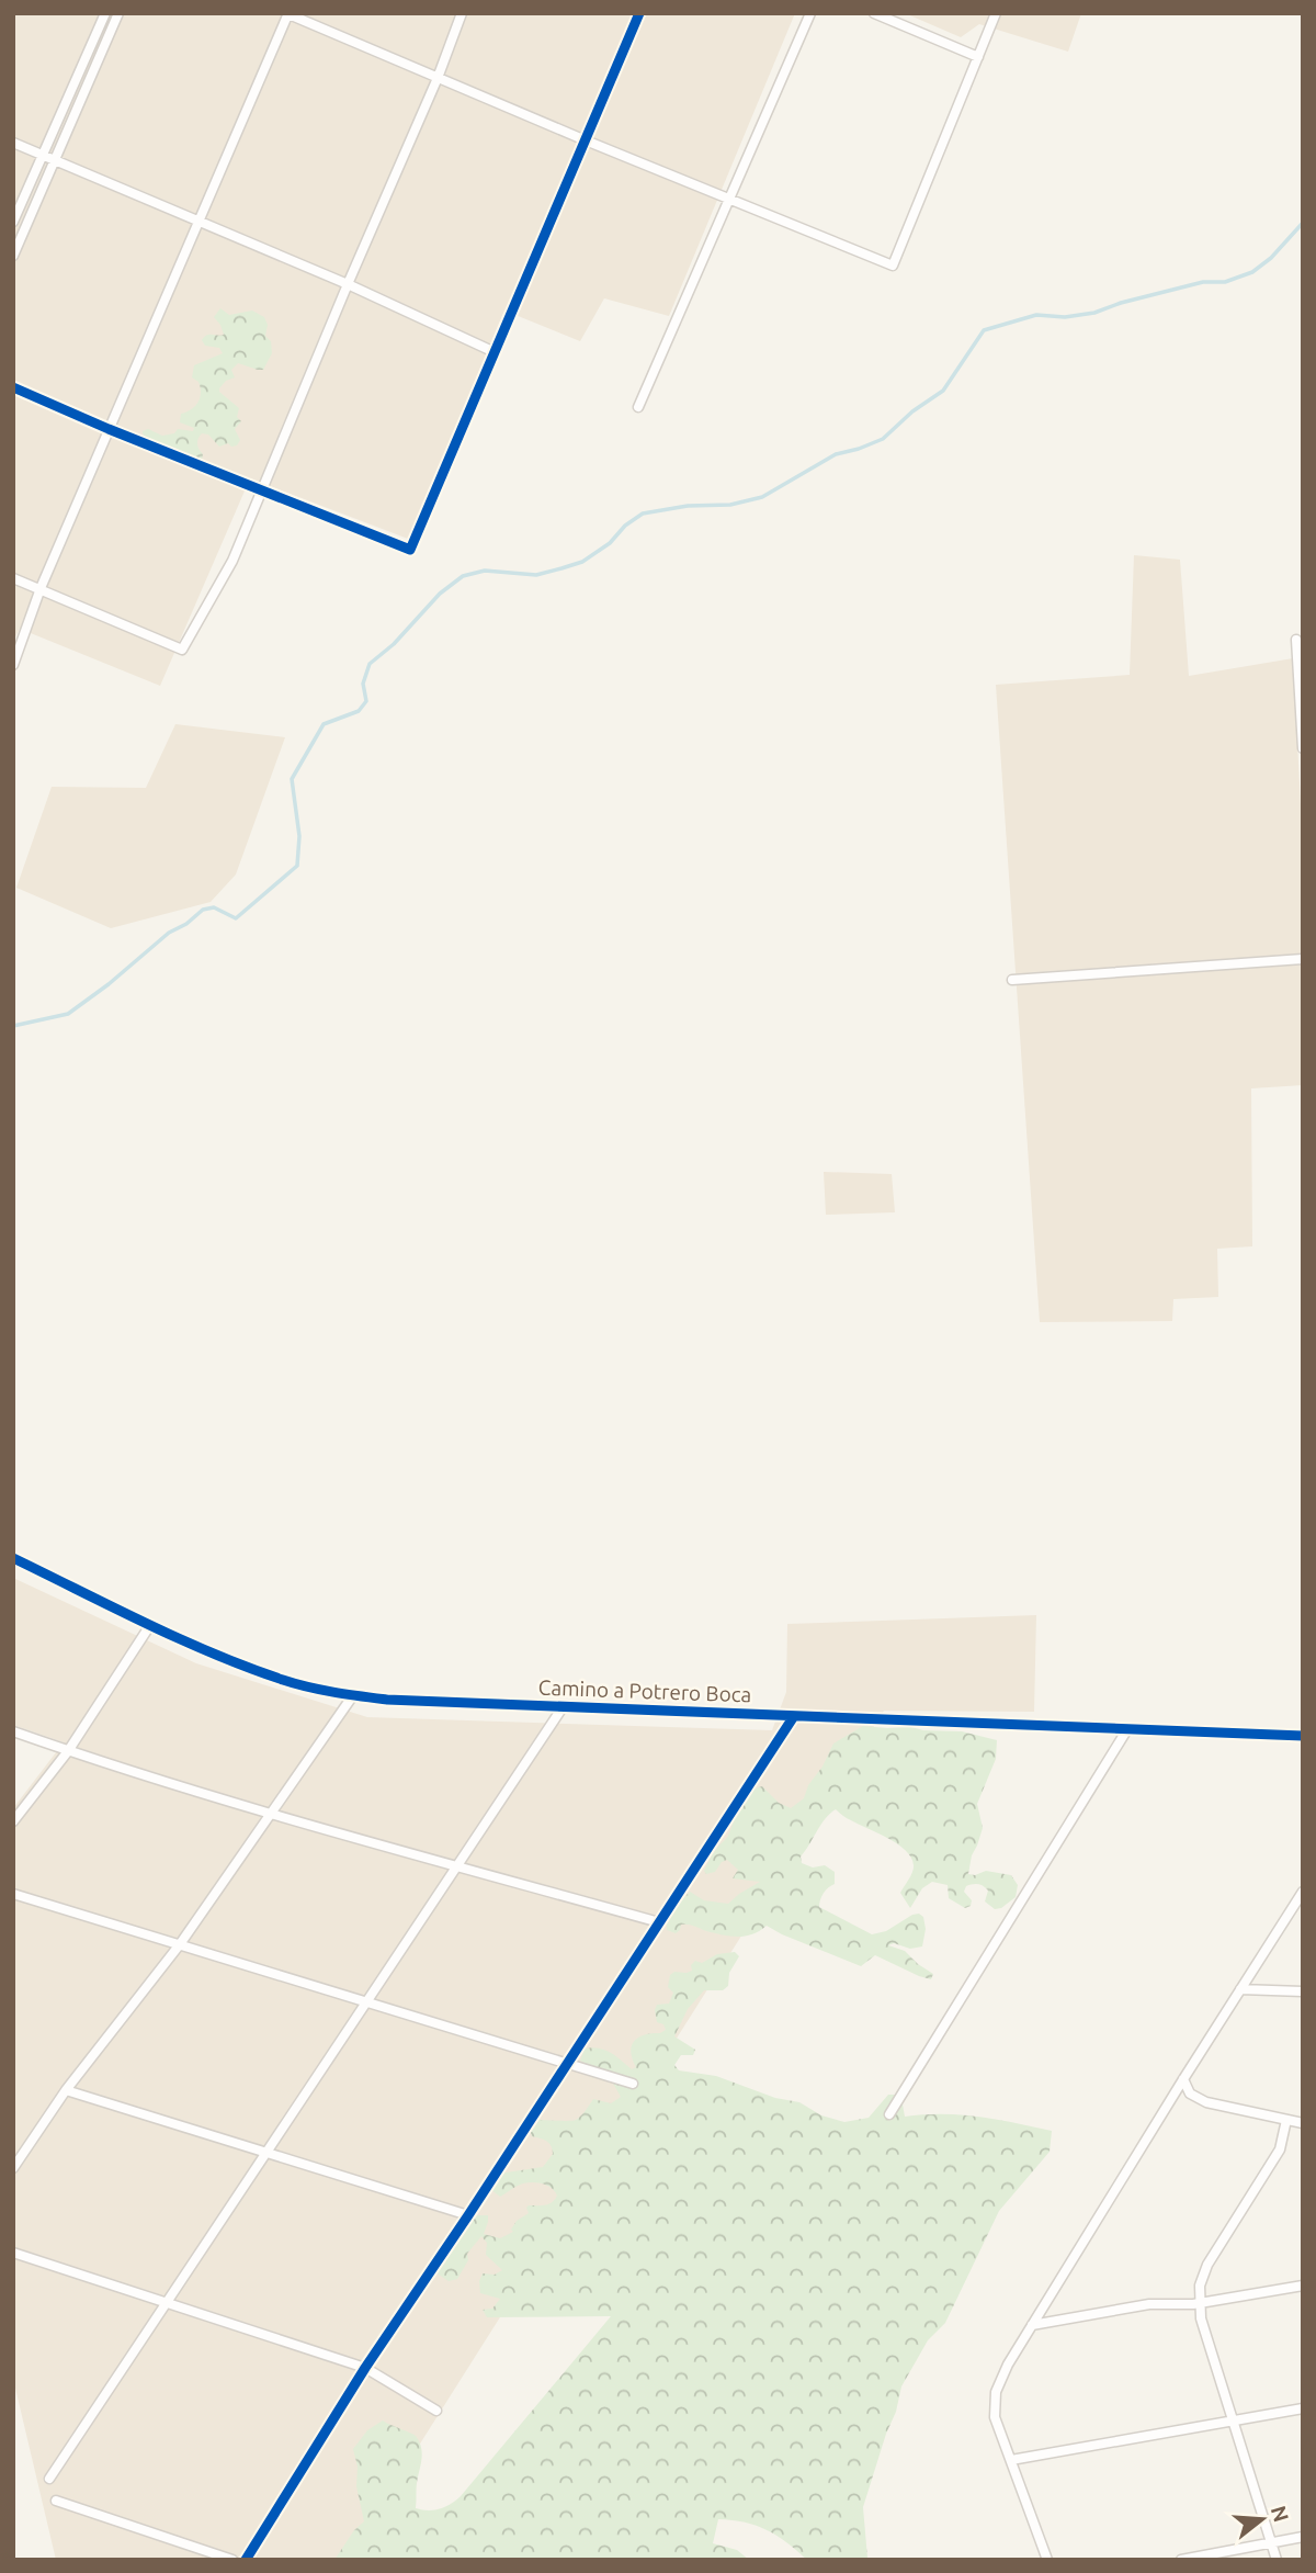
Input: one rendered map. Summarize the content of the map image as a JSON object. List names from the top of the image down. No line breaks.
{"streets":{"street":["Camino a Potrero Boca"]},"north":"right"}
